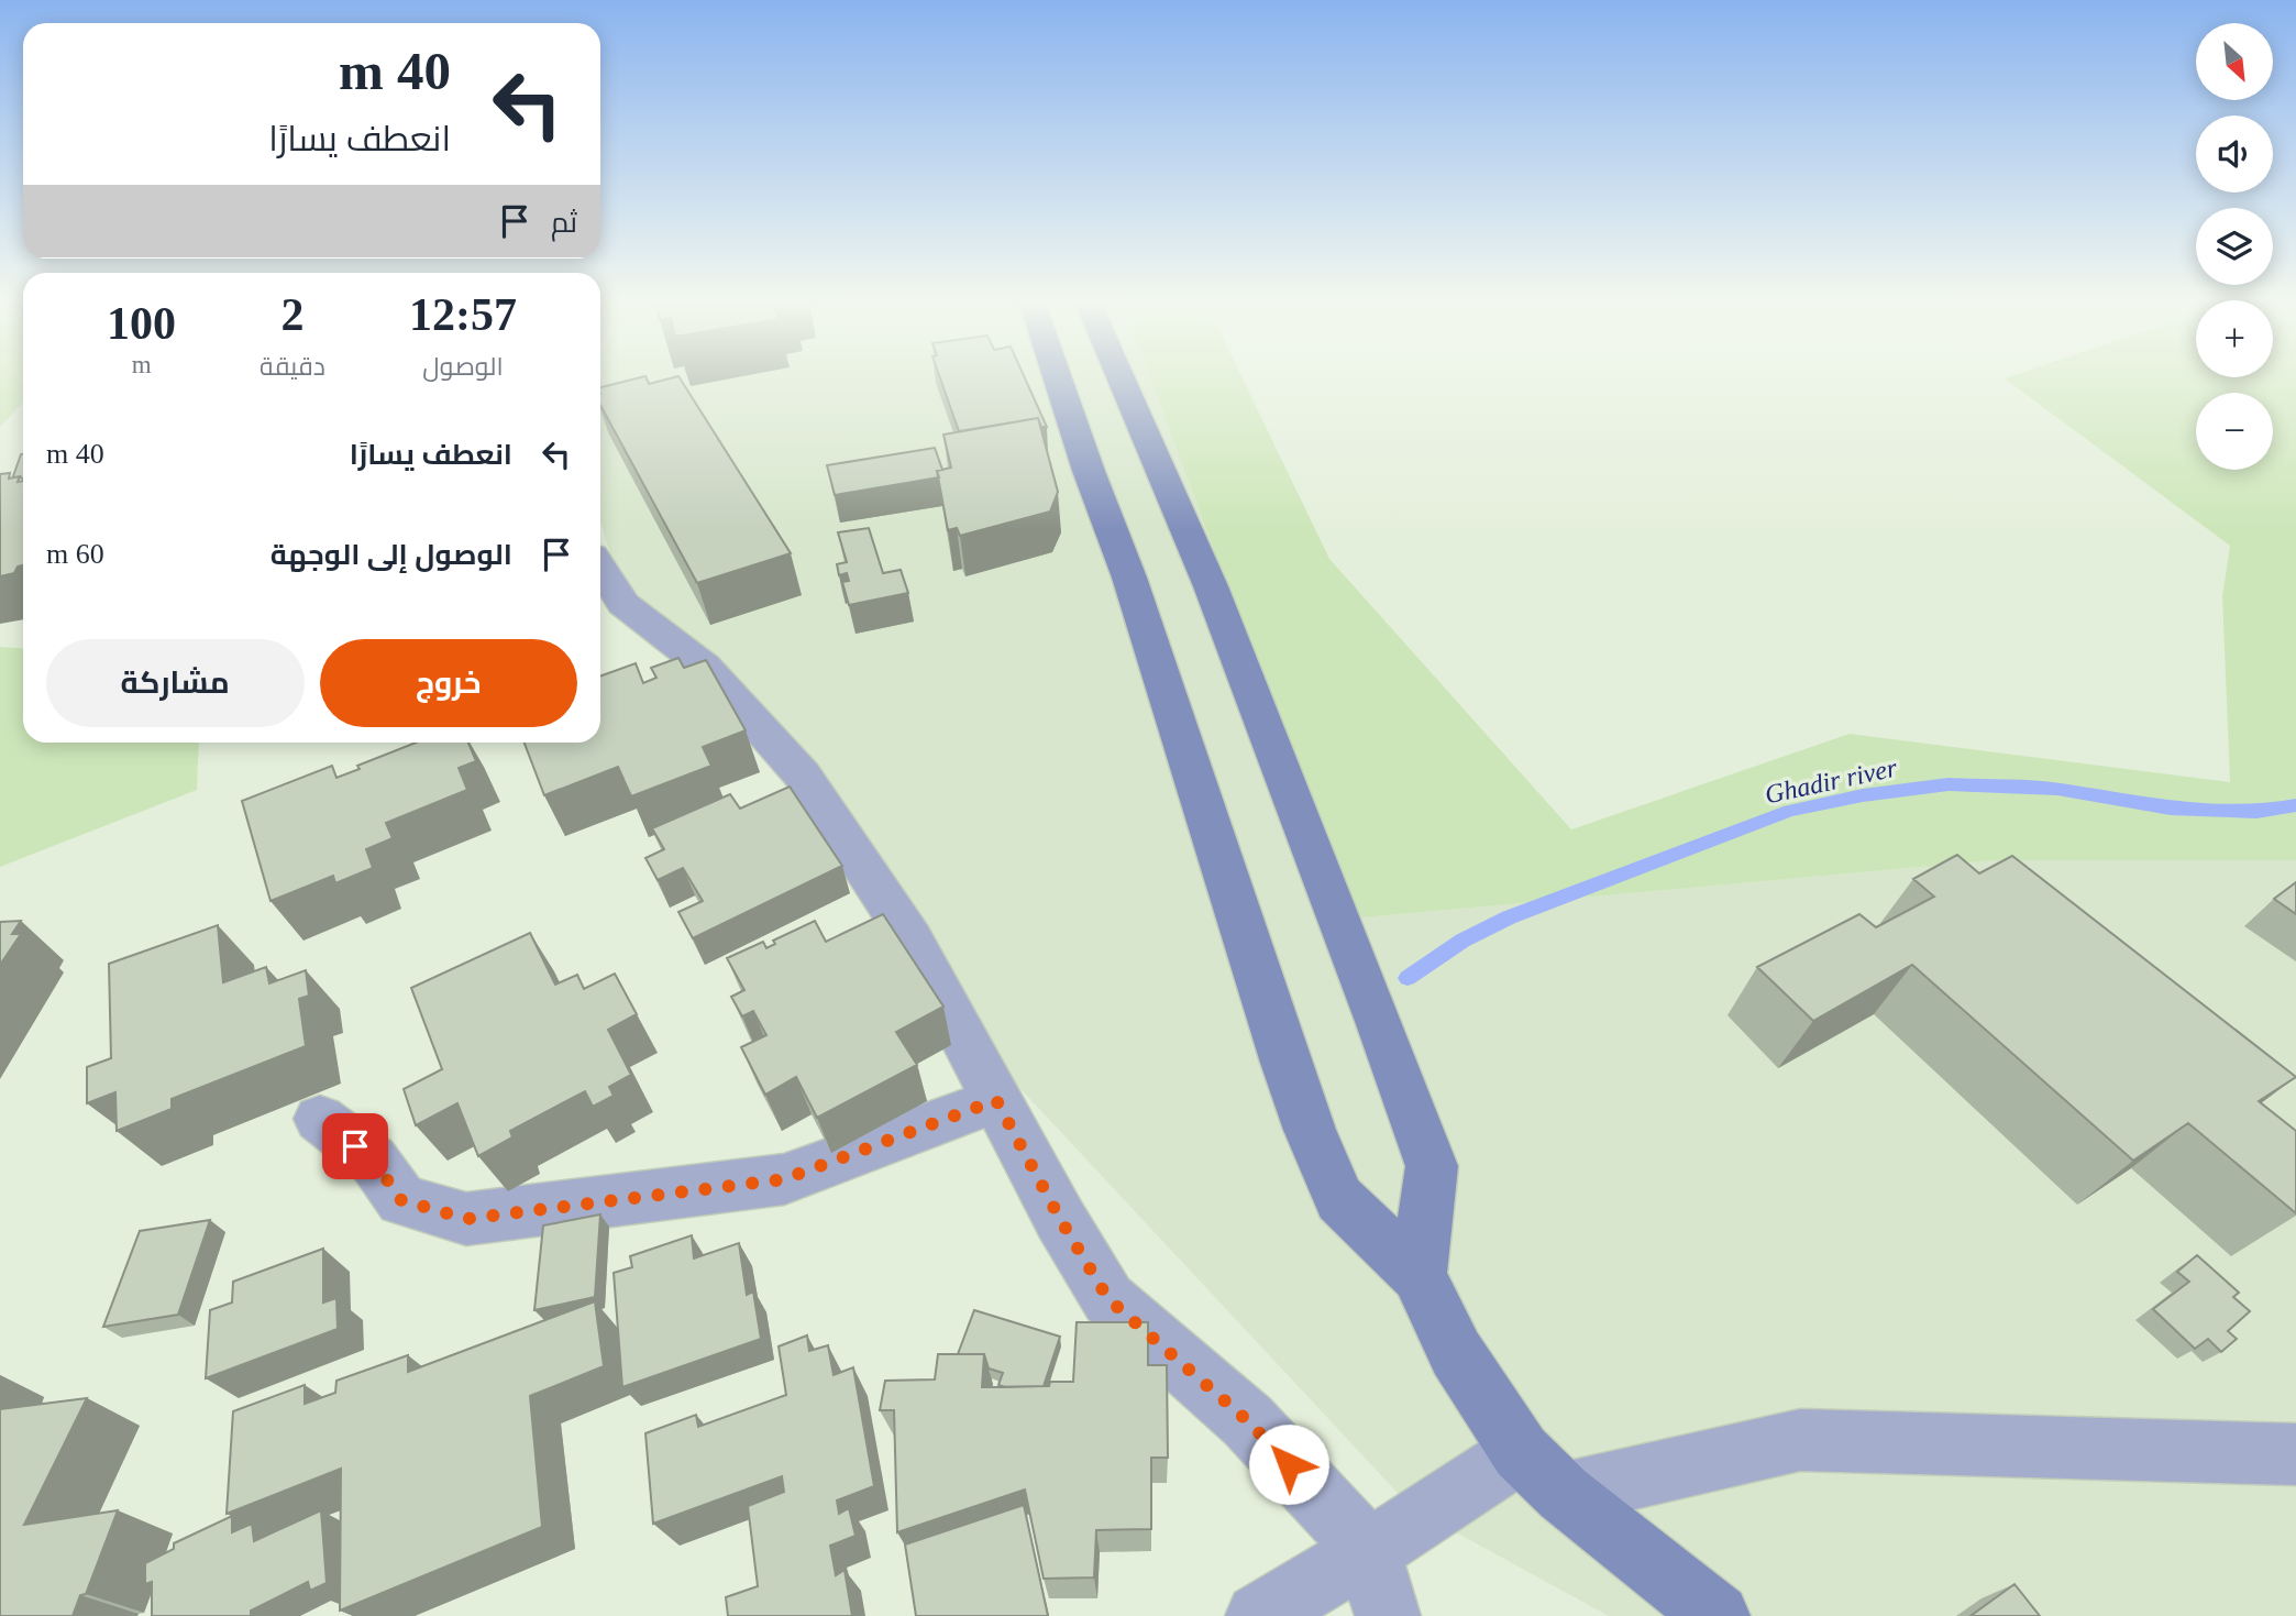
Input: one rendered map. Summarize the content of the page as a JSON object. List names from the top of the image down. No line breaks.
{"water":["Ghadir river"],"north":"bottom right","page":{"map_buttons":["+","−"],"turn":["40 m","انعطف يسارًا"],"then":"ثم","eta":["12:57","الوصول","2","دقيقة","100","m"],"list":[{"name":"انعطف يسارًا","value":"40 m"},{"name":"الوصول إلى الوجهة","value":"60 m"}],"buttons":["خروج","مشاركة"]}}
